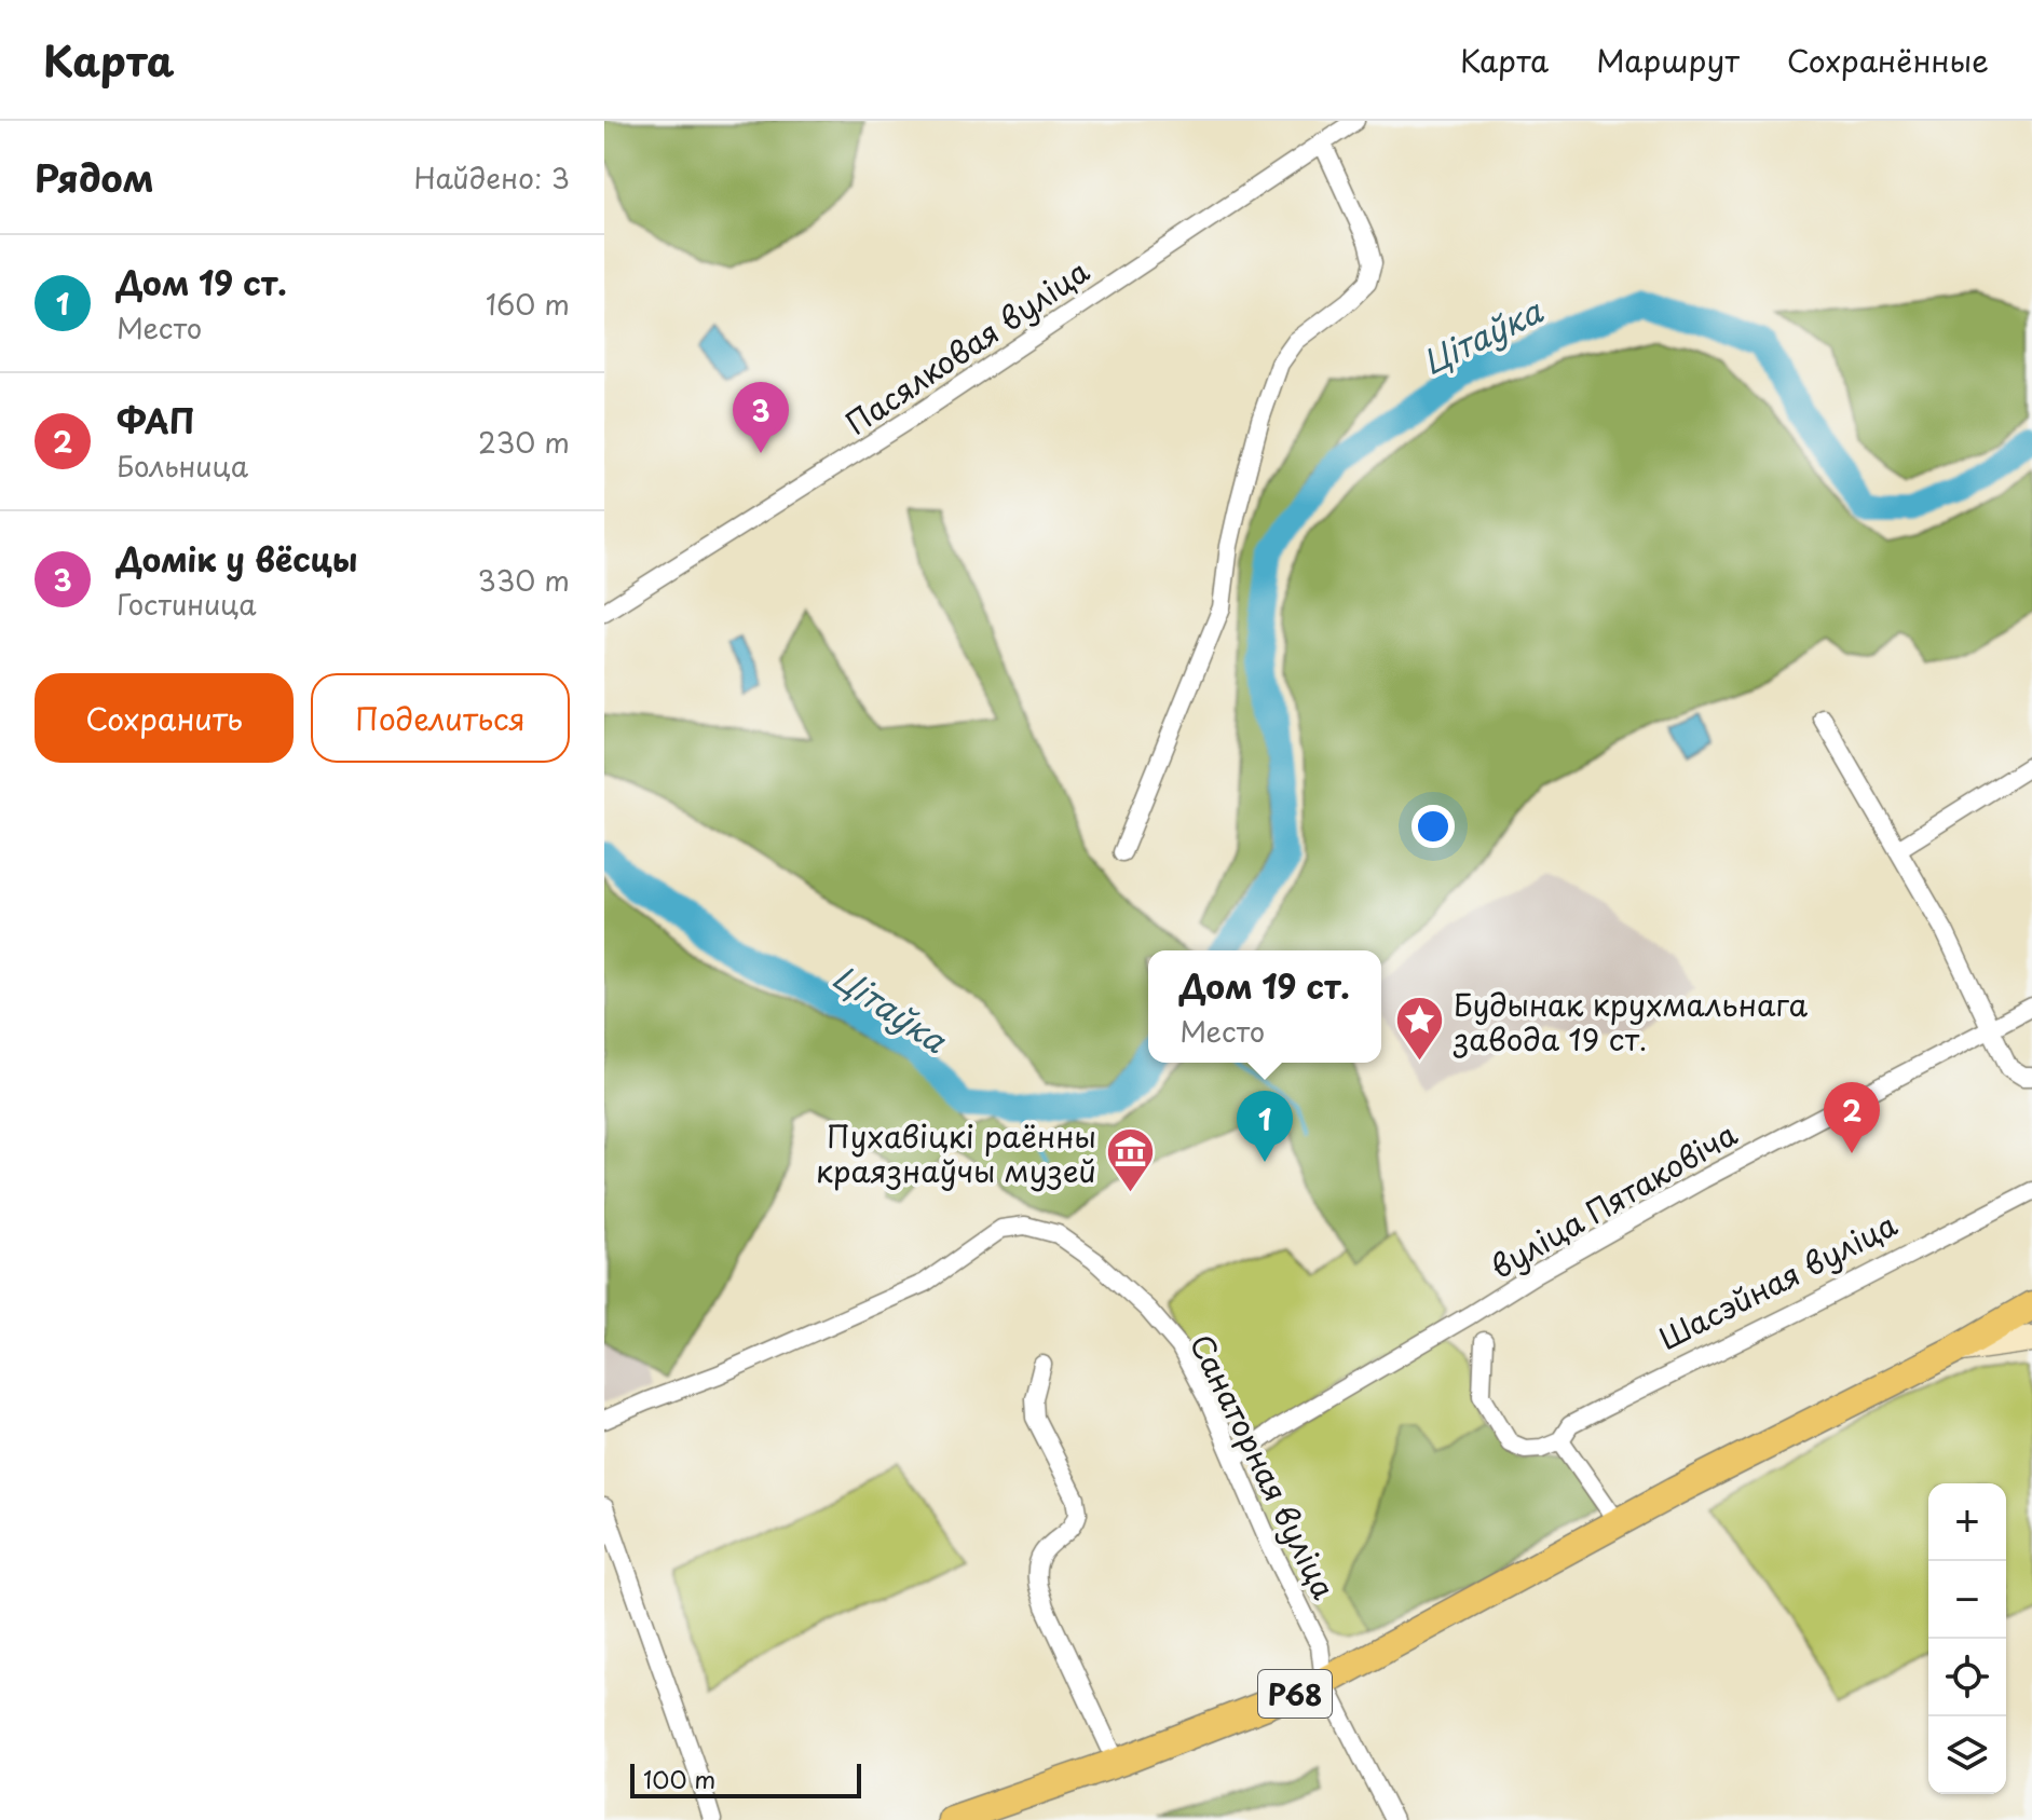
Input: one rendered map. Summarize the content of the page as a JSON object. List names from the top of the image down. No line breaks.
{"streets":{"main road":["Р68"],"street":["Пасялковая вуліца","вуліца Пятаковіча","Шасэйная вуліца","Санаторная вуліца"]},"crossings":[["вуліца Пятаковіча","Санаторная вуліца"],["Санаторная вуліца","Р68"]],"water":["Цітаўка"],"places":{"place":["Будынак крухмальнага завода 19 ст."],"museum":["Пухавіцкі раённы краязнаўчы музей"]},"scale_bar":"100 m","page":{"header":"Карта","nav":["Карта","Маршрут","Сохранённые"],"heading":["Рядом","Найдено: 3"],"list":[{"mark":"1","name":"Дом 19 ст.","note":"Место","value":"160 m"},{"mark":"2","name":"ФАП","note":"Больница","value":"230 m"},{"mark":"3","name":"Домік у вёсцы","note":"Гостиница","value":"330 m"}],"pins":["3","2","1"],"buttons":["Сохранить","Поделиться"],"popup":["Дом 19 ст.","Место"],"map_buttons":["+","−"],"scale":"100 m"}}
